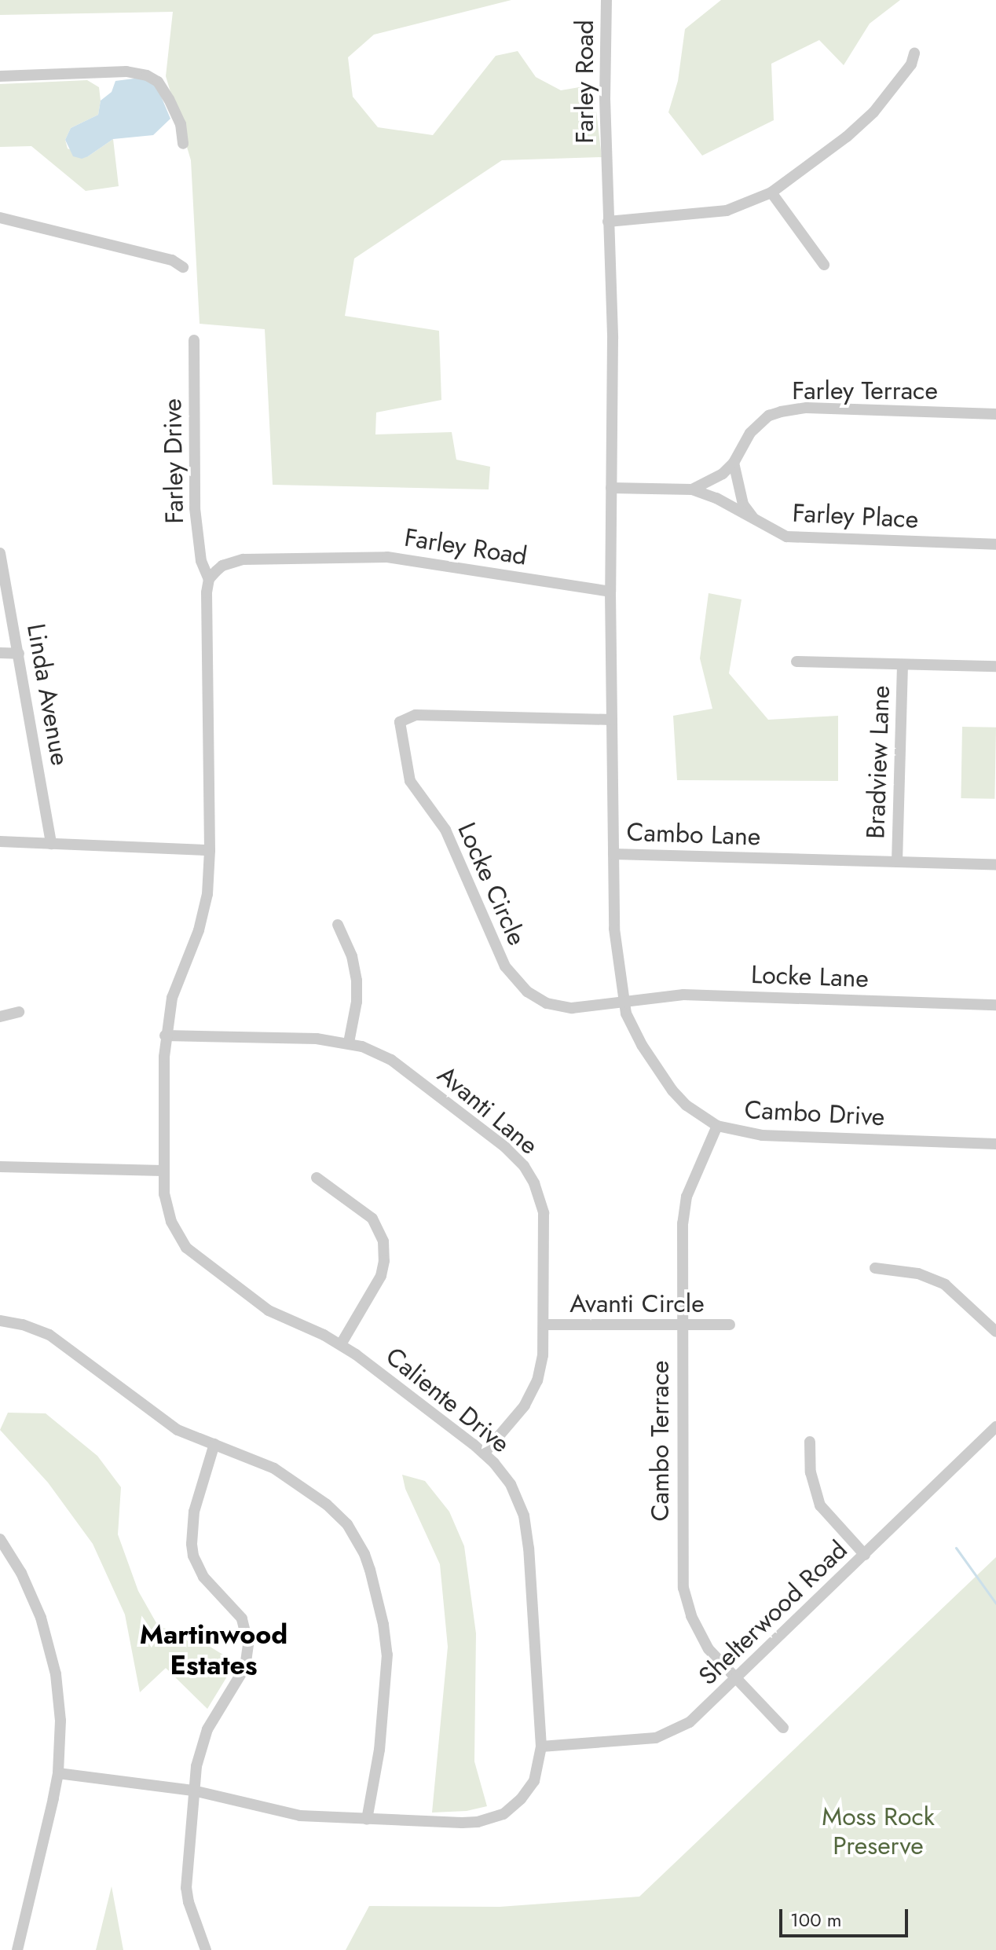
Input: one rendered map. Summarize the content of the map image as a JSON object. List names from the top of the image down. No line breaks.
{"streets":{"street":["Farley Road","Farley Terrace","Farley Drive","Farley Place","Linda Avenue","Bradview Lane","Cambo Lane","Locke Circle","Locke Lane","Avanti Lane","Cambo Drive","Avanti Circle","Caliente Drive","Cambo Terrace","Shelterwood Road"]},"crossings":[["Farley Road","Farley Drive"],["Farley Road","Farley Place"],["Farley Road","Cambo Lane"],["Farley Terrace","Farley Place"],["Bradview Lane","Cambo Lane"],["Cambo Lane","Locke Circle"],["Cambo Lane","Cambo Drive"],["Locke Circle","Locke Lane"],["Locke Circle","Cambo Drive"],["Locke Lane","Cambo Drive"],["Avanti Lane","Avanti Circle"],["Avanti Lane","Caliente Drive"],["Cambo Drive","Cambo Terrace"],["Avanti Circle","Cambo Terrace"],["Caliente Drive","Shelterwood Road"],["Cambo Terrace","Shelterwood Road"]],"districts":["Martinwood Estates"],"parks":["Moss Rock Preserve"],"scale_bar":"100 m"}
